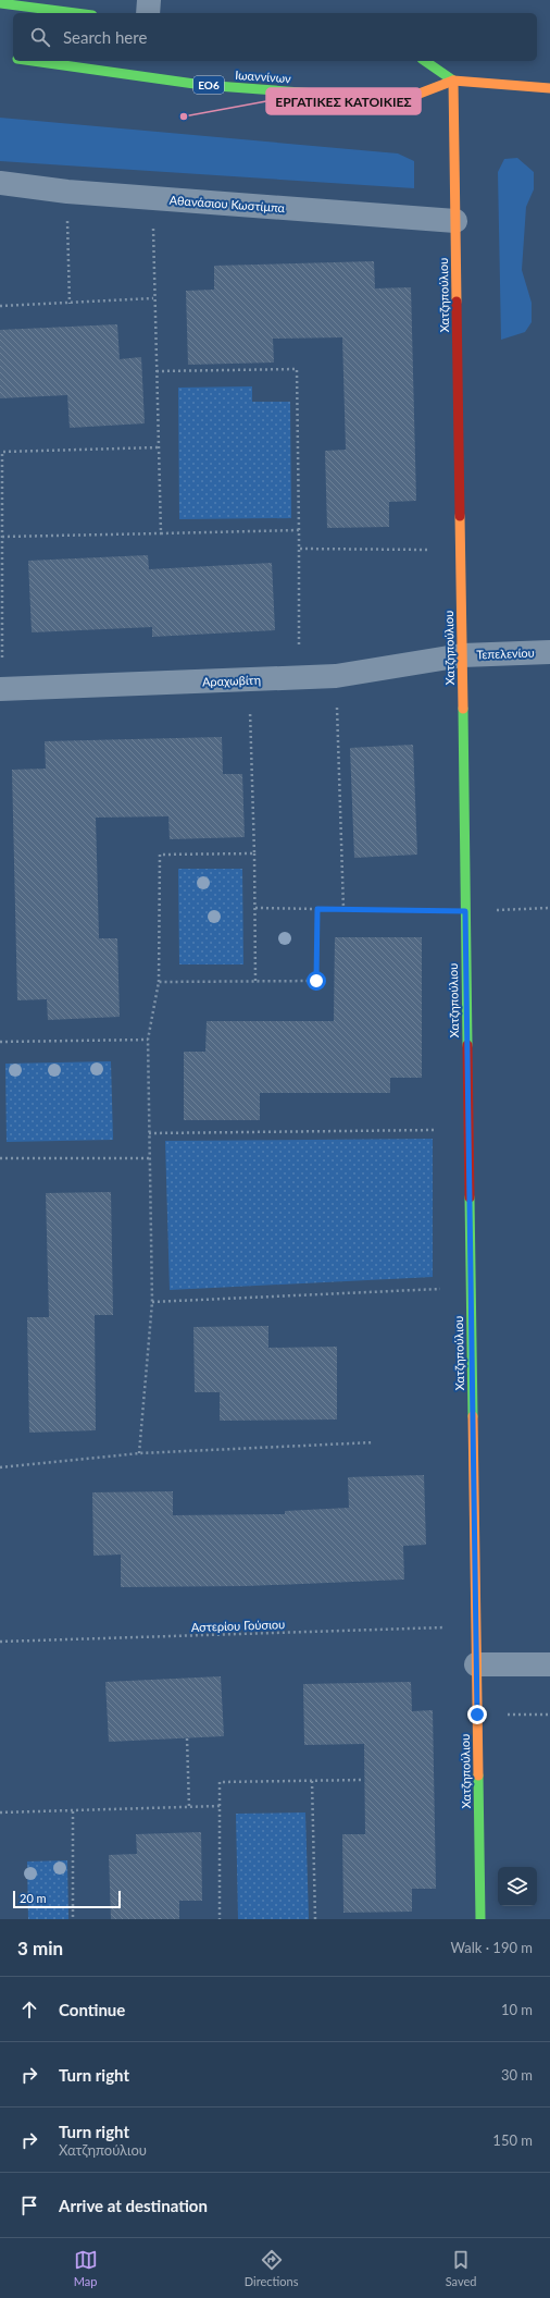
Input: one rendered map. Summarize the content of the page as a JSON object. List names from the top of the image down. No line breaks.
{"streets":{"street":["Ιωαννίνων","ΕΟ6","Αθανάσιου Κωστίμπα","Χατζηπούλιου","Τεπελενίου","Αραχωβίτη"],"path":["Αστερίου Γούσιου"]},"crossings":[["Ιωαννίνων","Χατζηπούλιου"],["Αθανάσιου Κωστίμπα","Χατζηπούλιου"],["Χατζηπούλιου","Τεπελενίου"],["Χατζηπούλιου","Αραχωβίτη"],["Χατζηπούλιου","Αστερίου Γούσιου"],["Τεπελενίου","Αραχωβίτη"]],"places":["ΕΡΓΑΤΙΚΕΣ ΚΑΤΟΙΚΙΕΣ"],"scale_bar":"20 m","page":{"search":"Search here","scale":"20 m","heading":["3 min","Walk · 190 m"],"list":[["Continue","10 m"],["Turn right","30 m"],["Turn right","Χατζηπούλιου","150 m"],"Arrive at destination"],"nav":["Map","Directions","Saved"]}}
